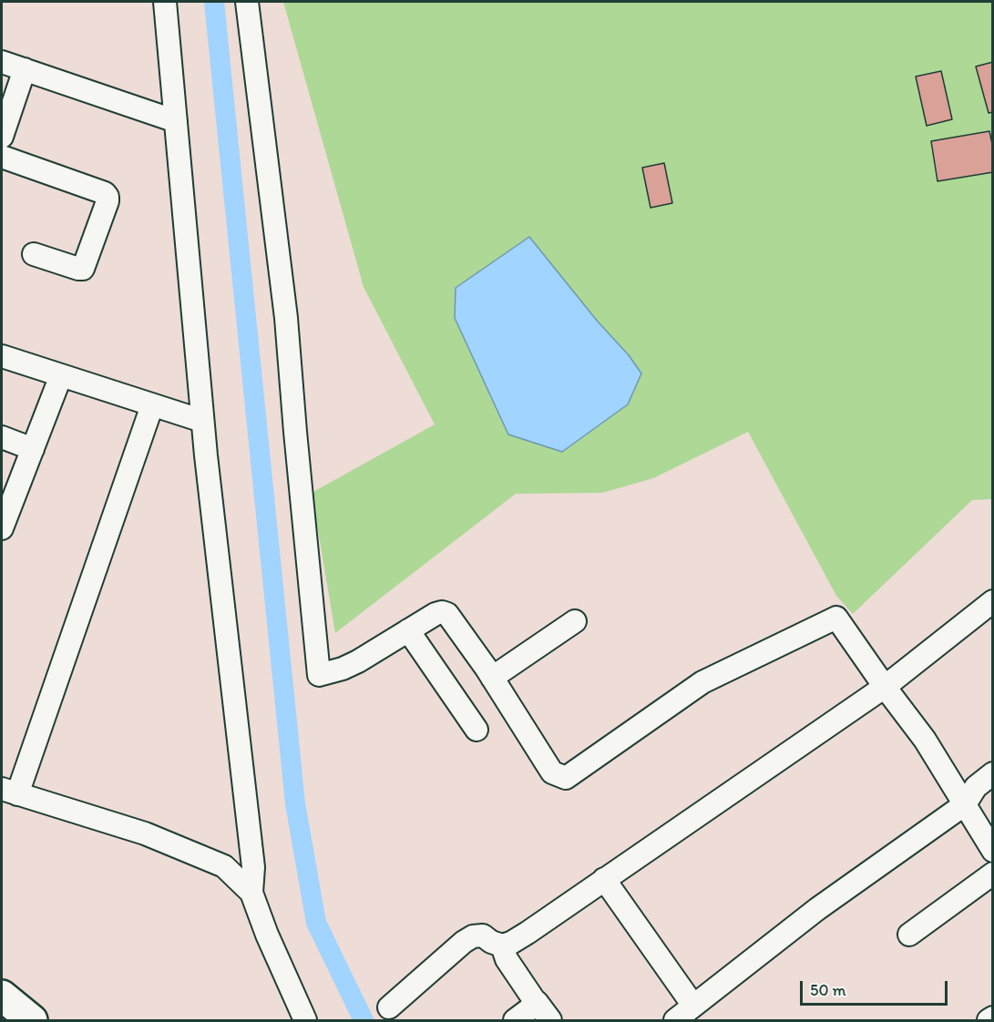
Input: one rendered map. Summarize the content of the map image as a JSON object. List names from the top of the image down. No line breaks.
{"scale_bar":"50 m"}
